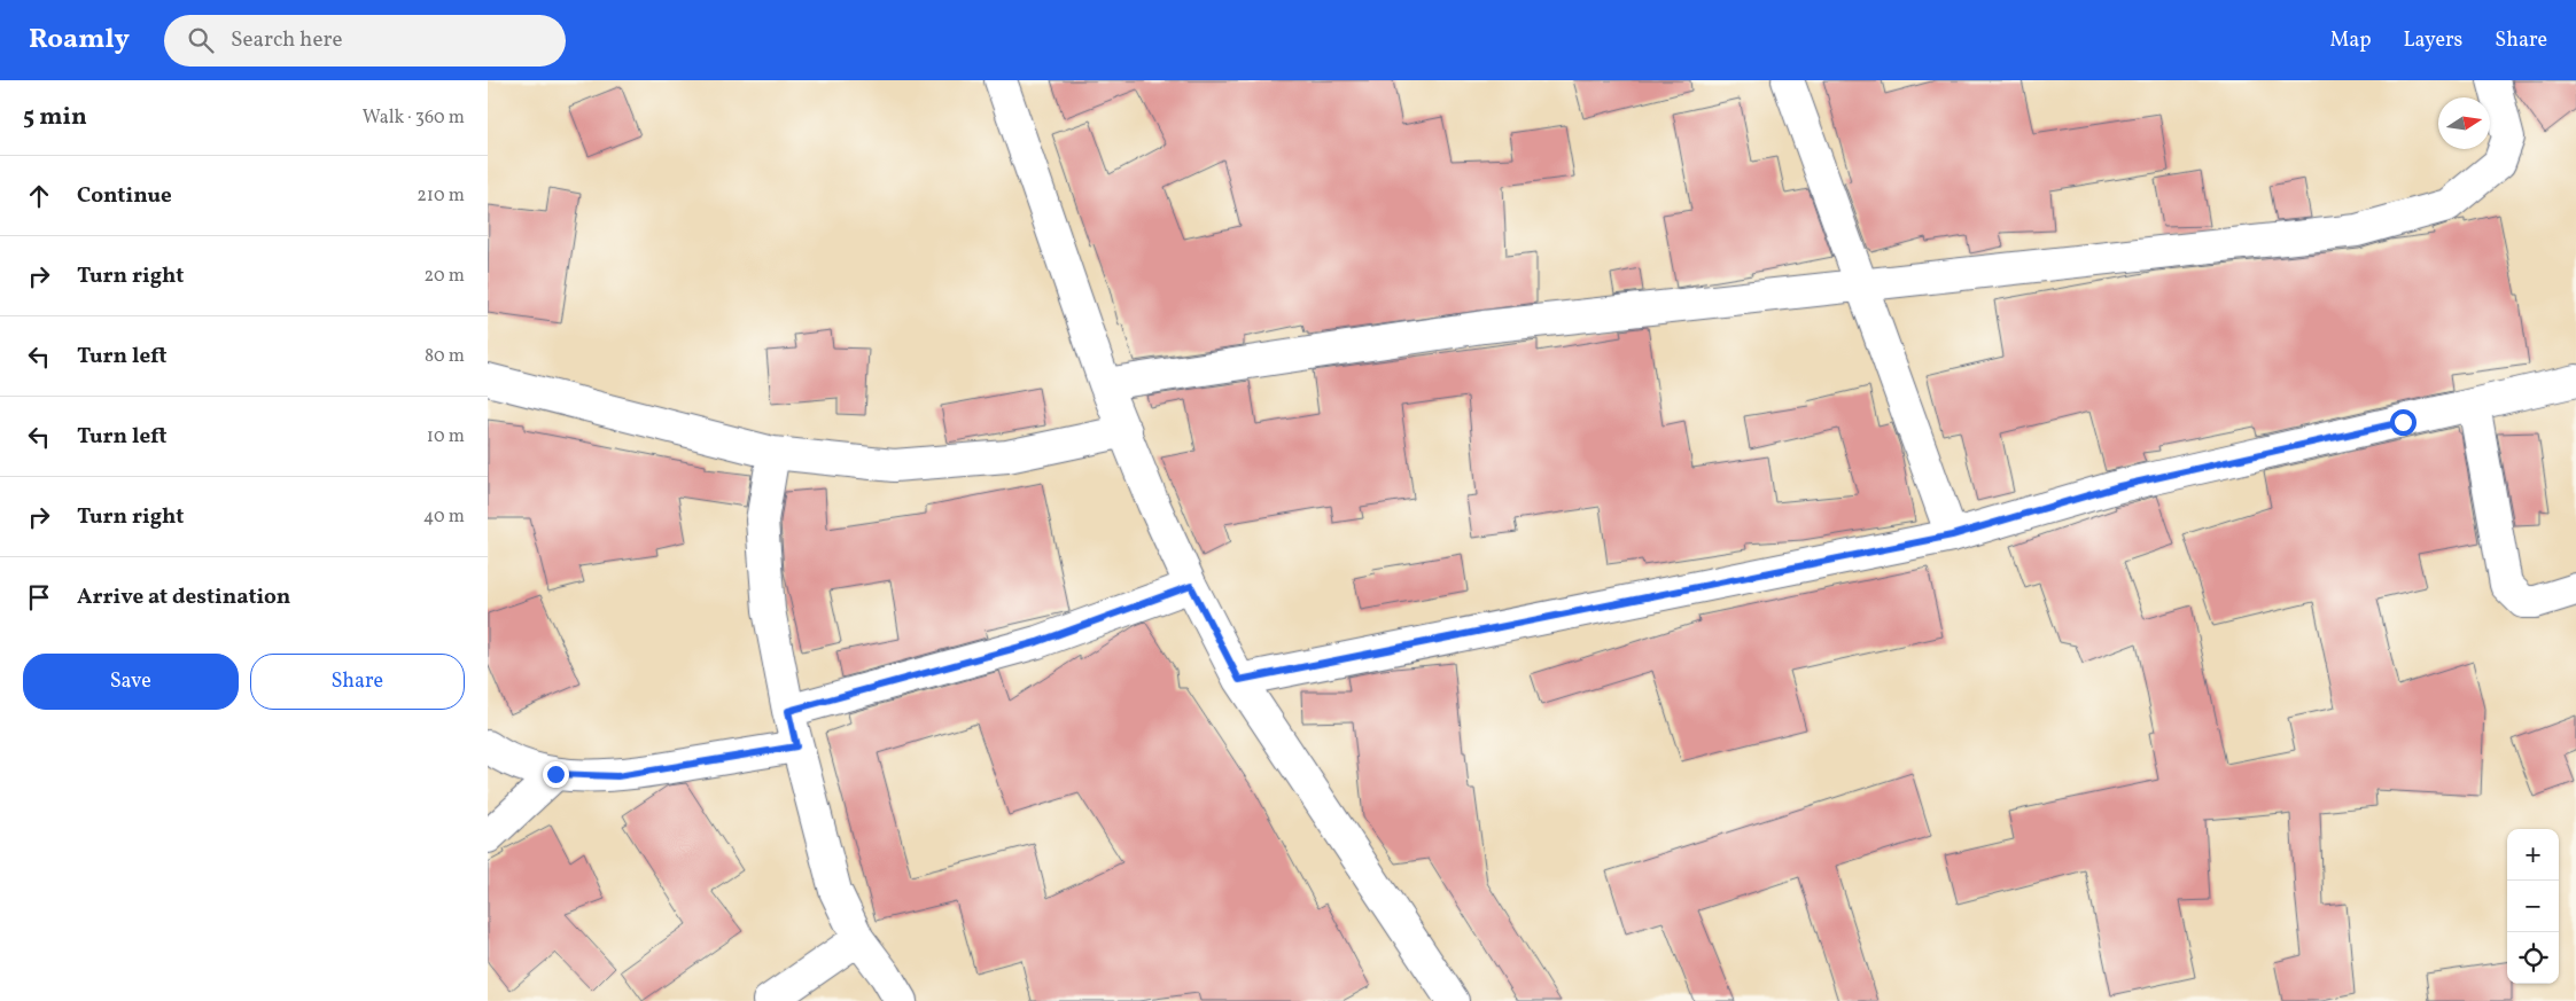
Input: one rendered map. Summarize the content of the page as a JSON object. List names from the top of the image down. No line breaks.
{"north":"right","page":{"header":"Roamly","search":"Search here","nav":["Map","Layers","Share"],"heading":["5 min","Walk · 360 m"],"list":[["Continue","210 m"],["Turn right","20 m"],["Turn left","80 m"],["Turn left","10 m"],["Turn right","40 m"],"Arrive at destination"],"buttons":["Save","Share"],"map_buttons":["+","−"]}}
